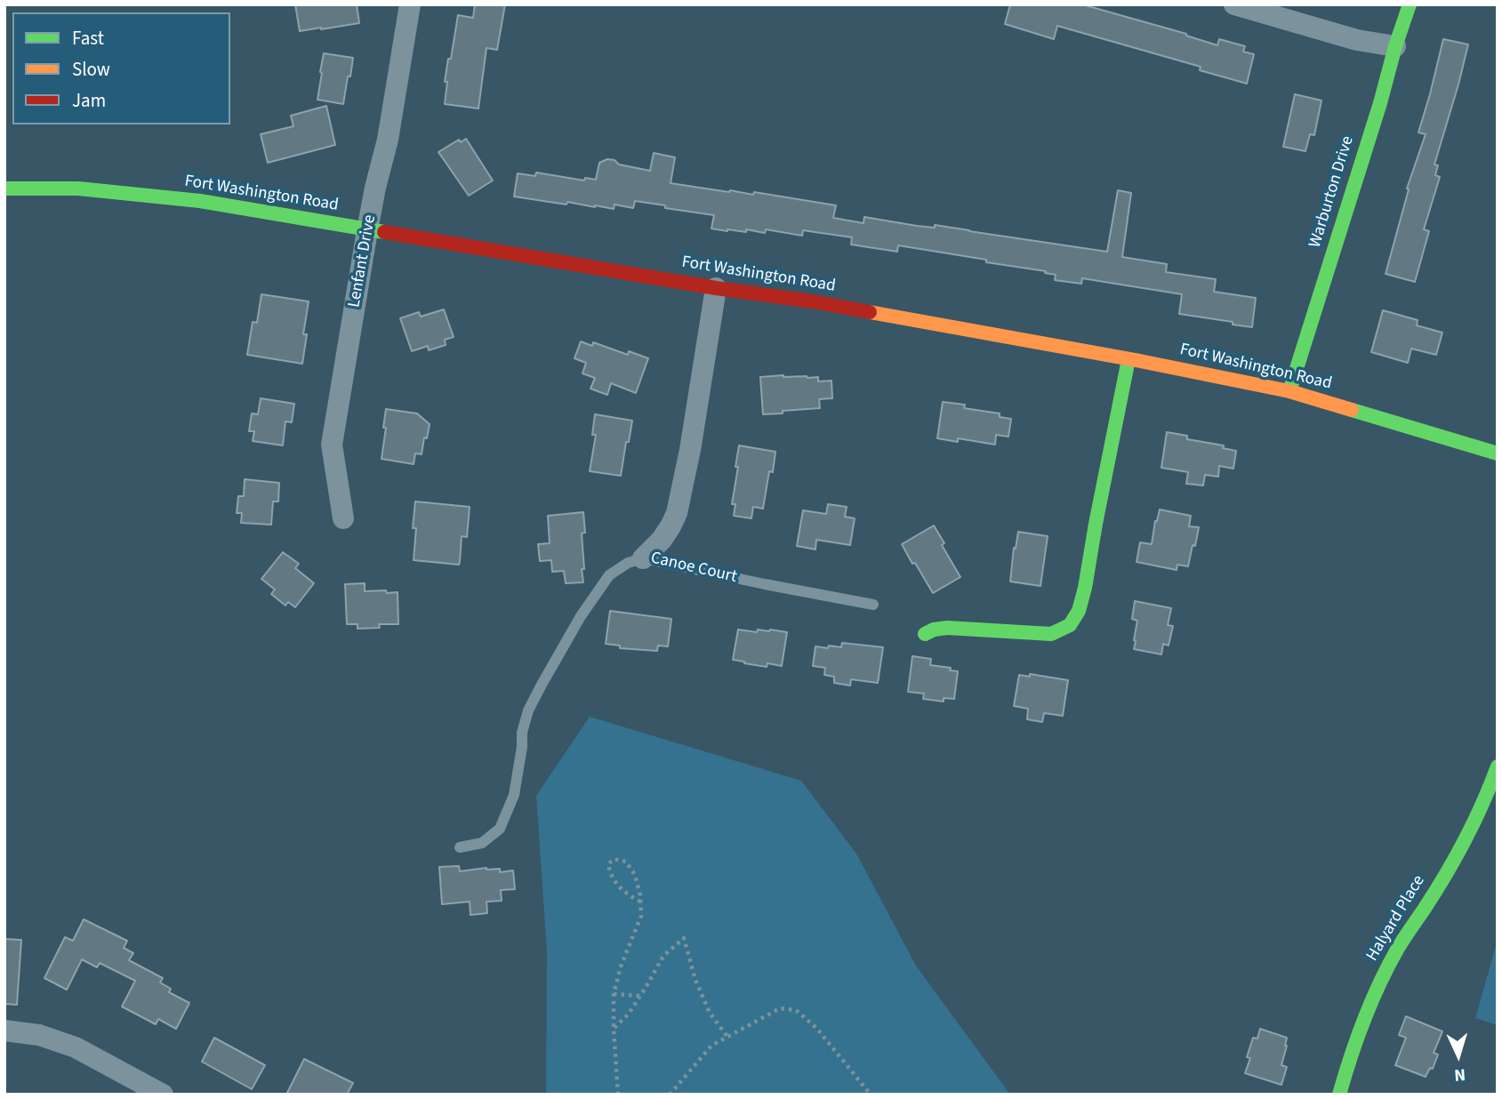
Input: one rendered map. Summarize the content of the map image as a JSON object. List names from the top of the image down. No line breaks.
{"streets":{"street":["Warburton Drive","Fort Washington Road","Lenfant Drive","Canoe Court","Halyard Place"]},"crossings":[["Warburton Drive","Fort Washington Road"],["Fort Washington Road","Lenfant Drive"],["Fort Washington Road","Canoe Court"]],"legend":["Fast","Slow","Jam"],"north":"bottom"}
